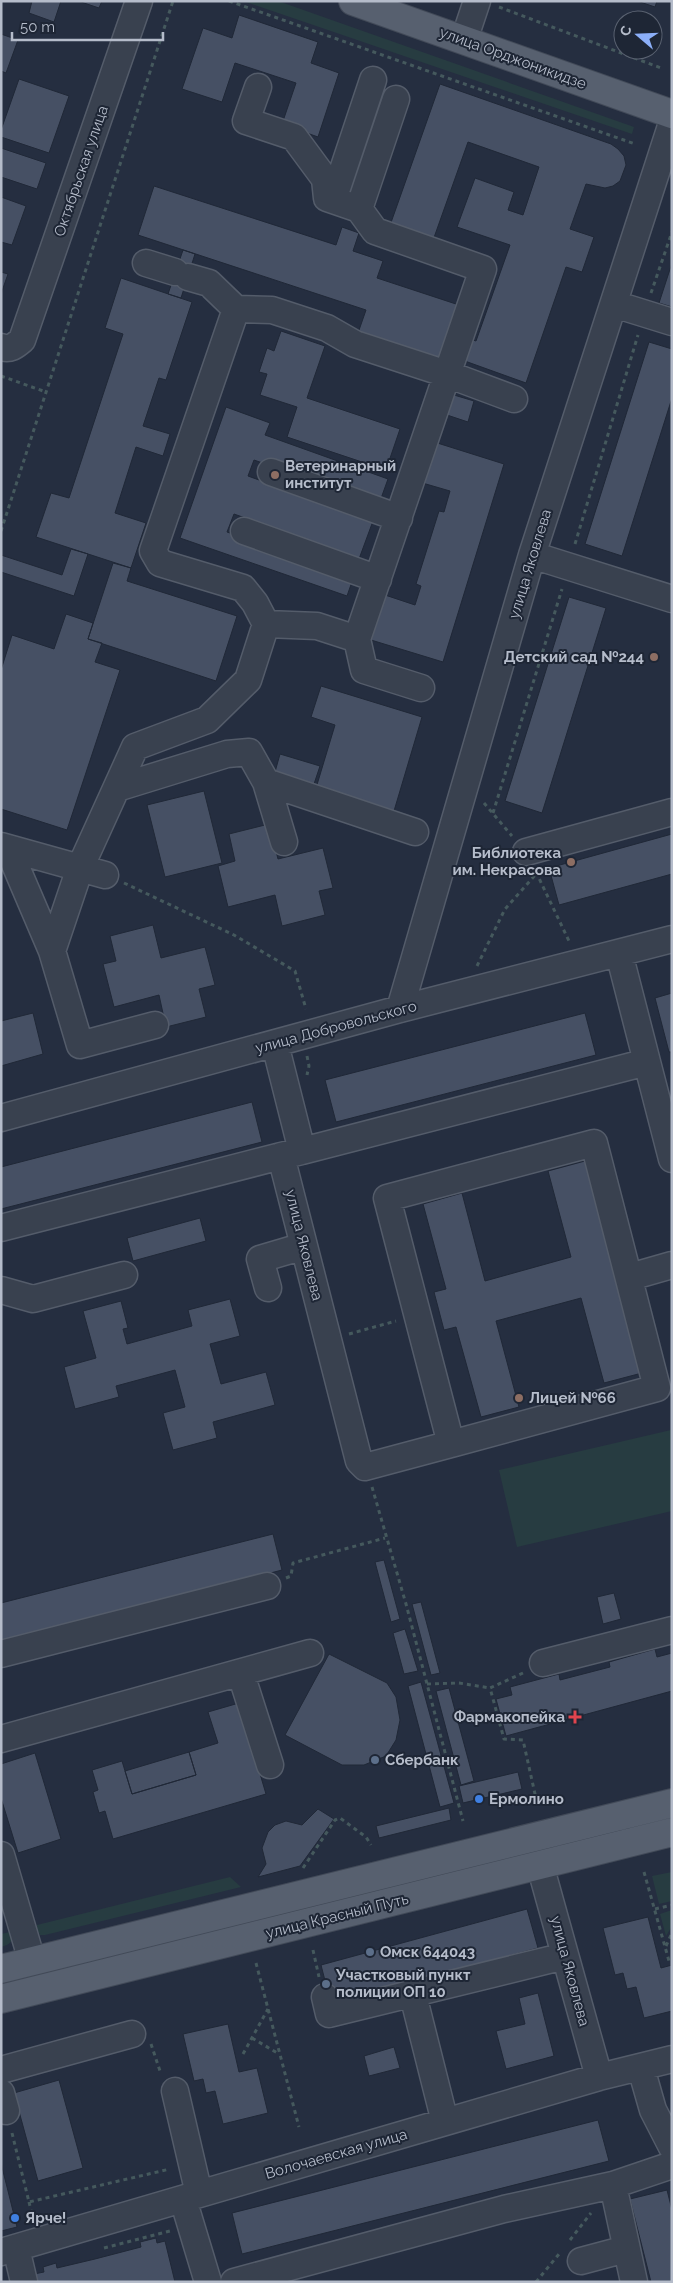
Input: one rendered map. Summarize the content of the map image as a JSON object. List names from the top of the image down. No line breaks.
{"streets":{"main road":["улица Орджоникидзе","улица Красный Путь"],"street":["Октябрьская улица","улица Яковлева","улица Добровольского","Волочаевская улица"]},"crossings":[["улица Яковлева","улица Добровольского"],["улица Яковлева","улица Красный Путь"],["улица Яковлева","Волочаевская улица"]],"places":{"other":["Ветеринарный институт","Детский сад №244","Библиотека им. Некрасова","Лицей №66","Сбербанк","Ермолино","Омск 644043","Участковый пункт полиции ОП 10","Ярче!"],"health":["Фармакопейка"]},"scale_bar":"50 m","north":"left"}
